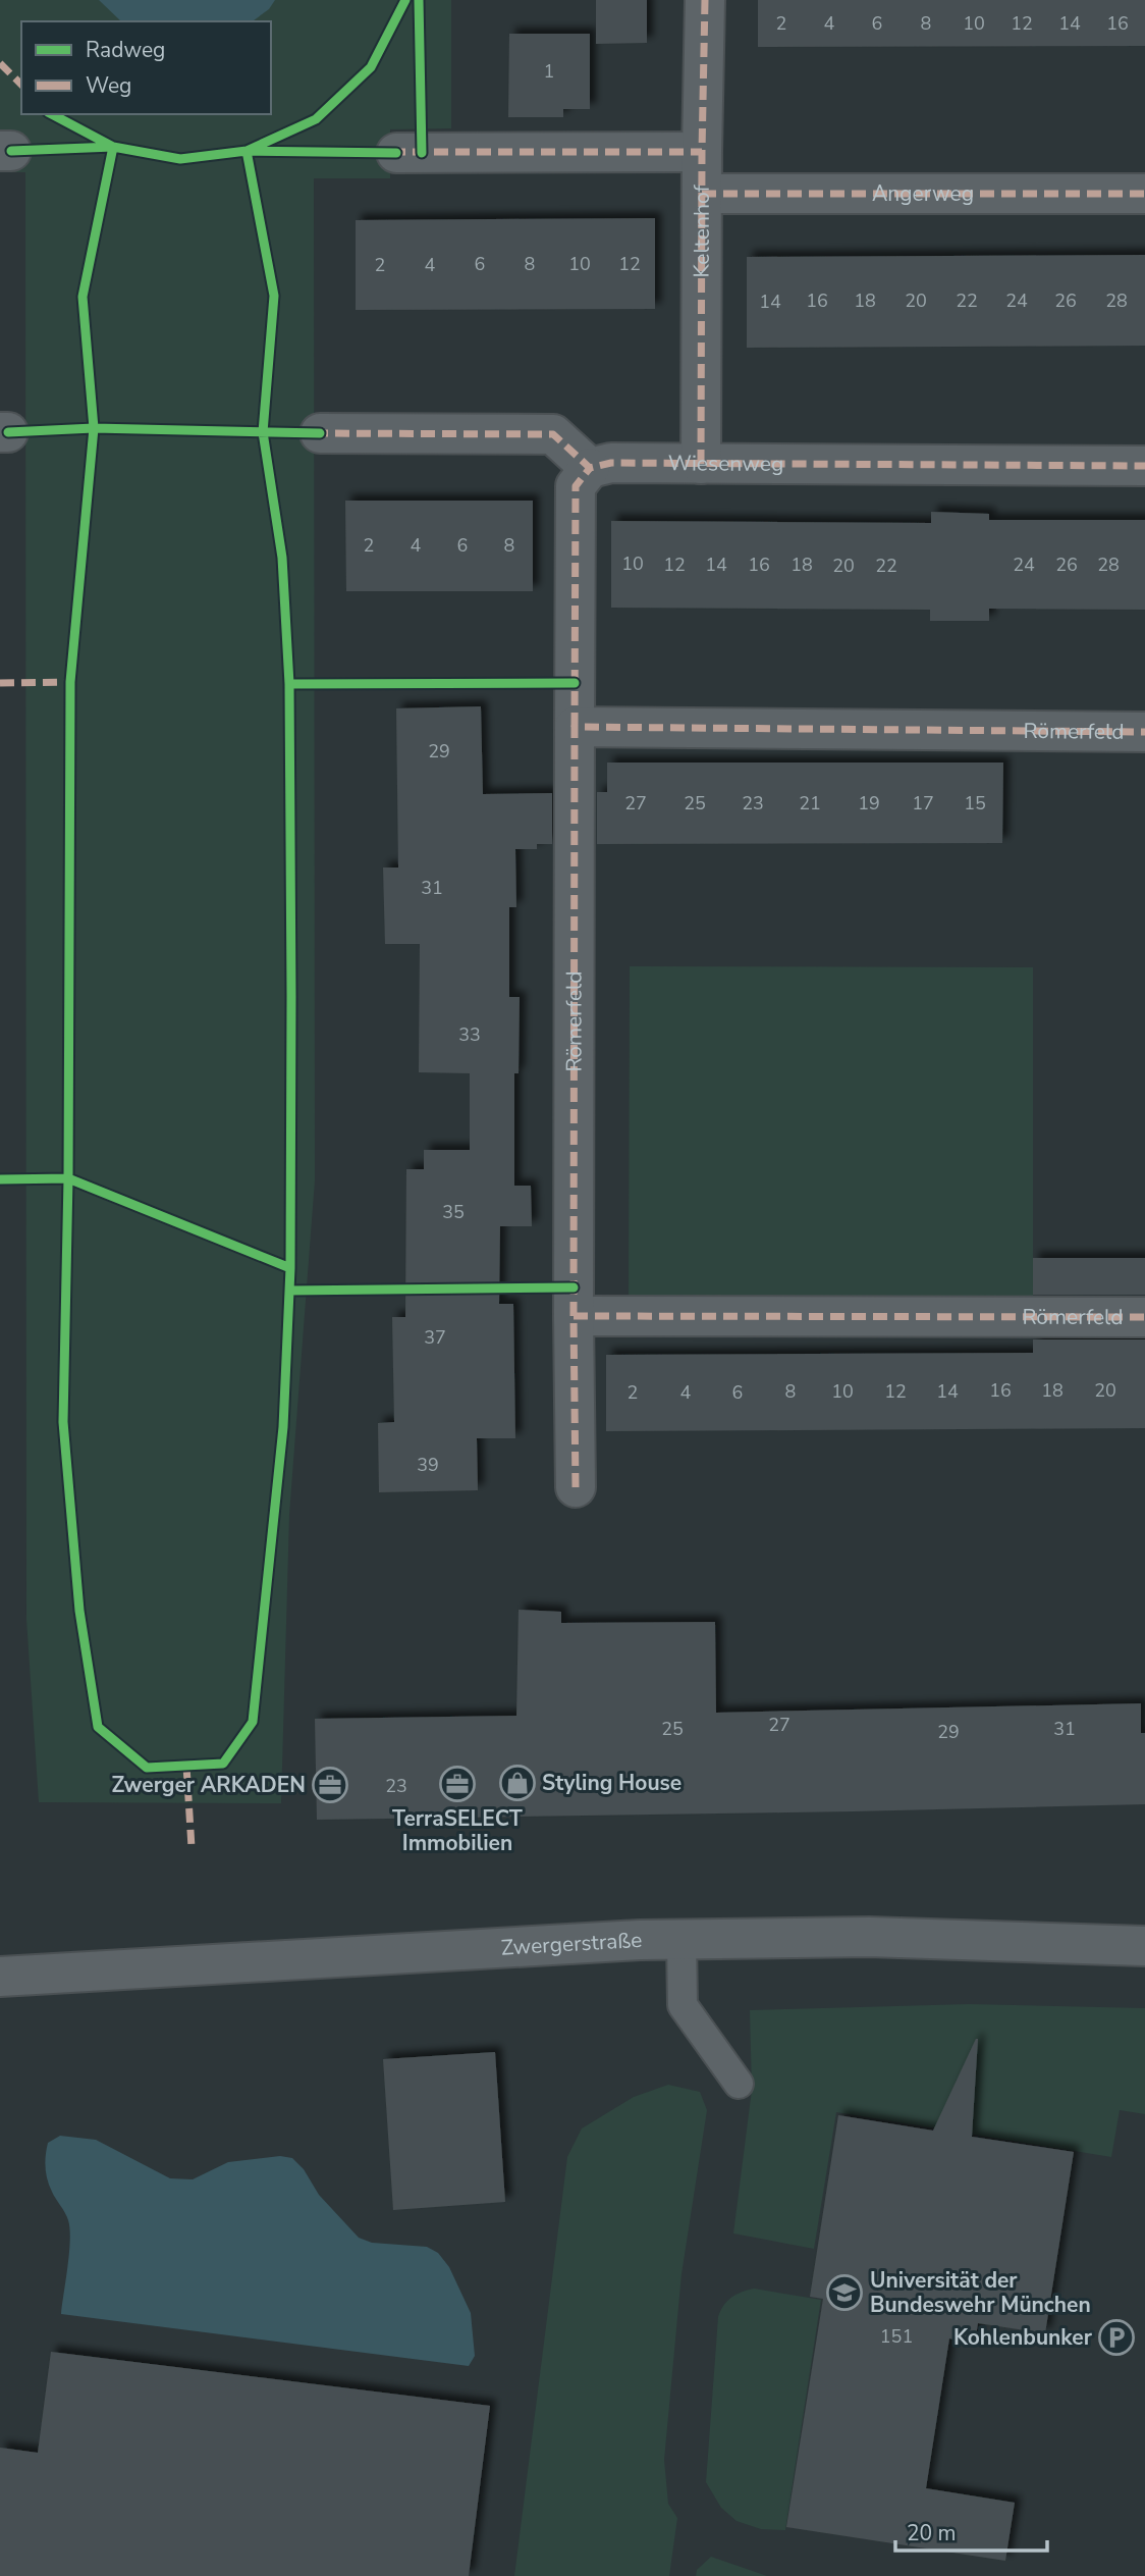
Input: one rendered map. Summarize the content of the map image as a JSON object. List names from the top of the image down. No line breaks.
{"streets":{"street":["Angerweg","Keltenhof","Wiesenweg","Römerfeld","Zwergerstraße"]},"crossings":[["Angerweg","Keltenhof"],["Keltenhof","Wiesenweg"],["Wiesenweg","Römerfeld"]],"places":{"shop":["Styling House"],"office":["TerraSELECT Immobilien","Zwerger ARKADEN"],"school or university":["Universität der Bundeswehr München"],"parking":["Kohlenbunker"]},"house_numbers":["2","4","6","8","10","12","14","16","1","6","8","10","12","2","4","16","18","20","22","24","26","28","14","2","4","6","8","10","12","14","16","18","24","26","28","20","22","29","27","25","23","21","19","17","15","31","33","35","37","16","18","20","8","10","12","14","2","4","6","39","27","25","31","29","23","151"],"legend":["Radweg","Weg"],"scale_bar":"20 m"}
